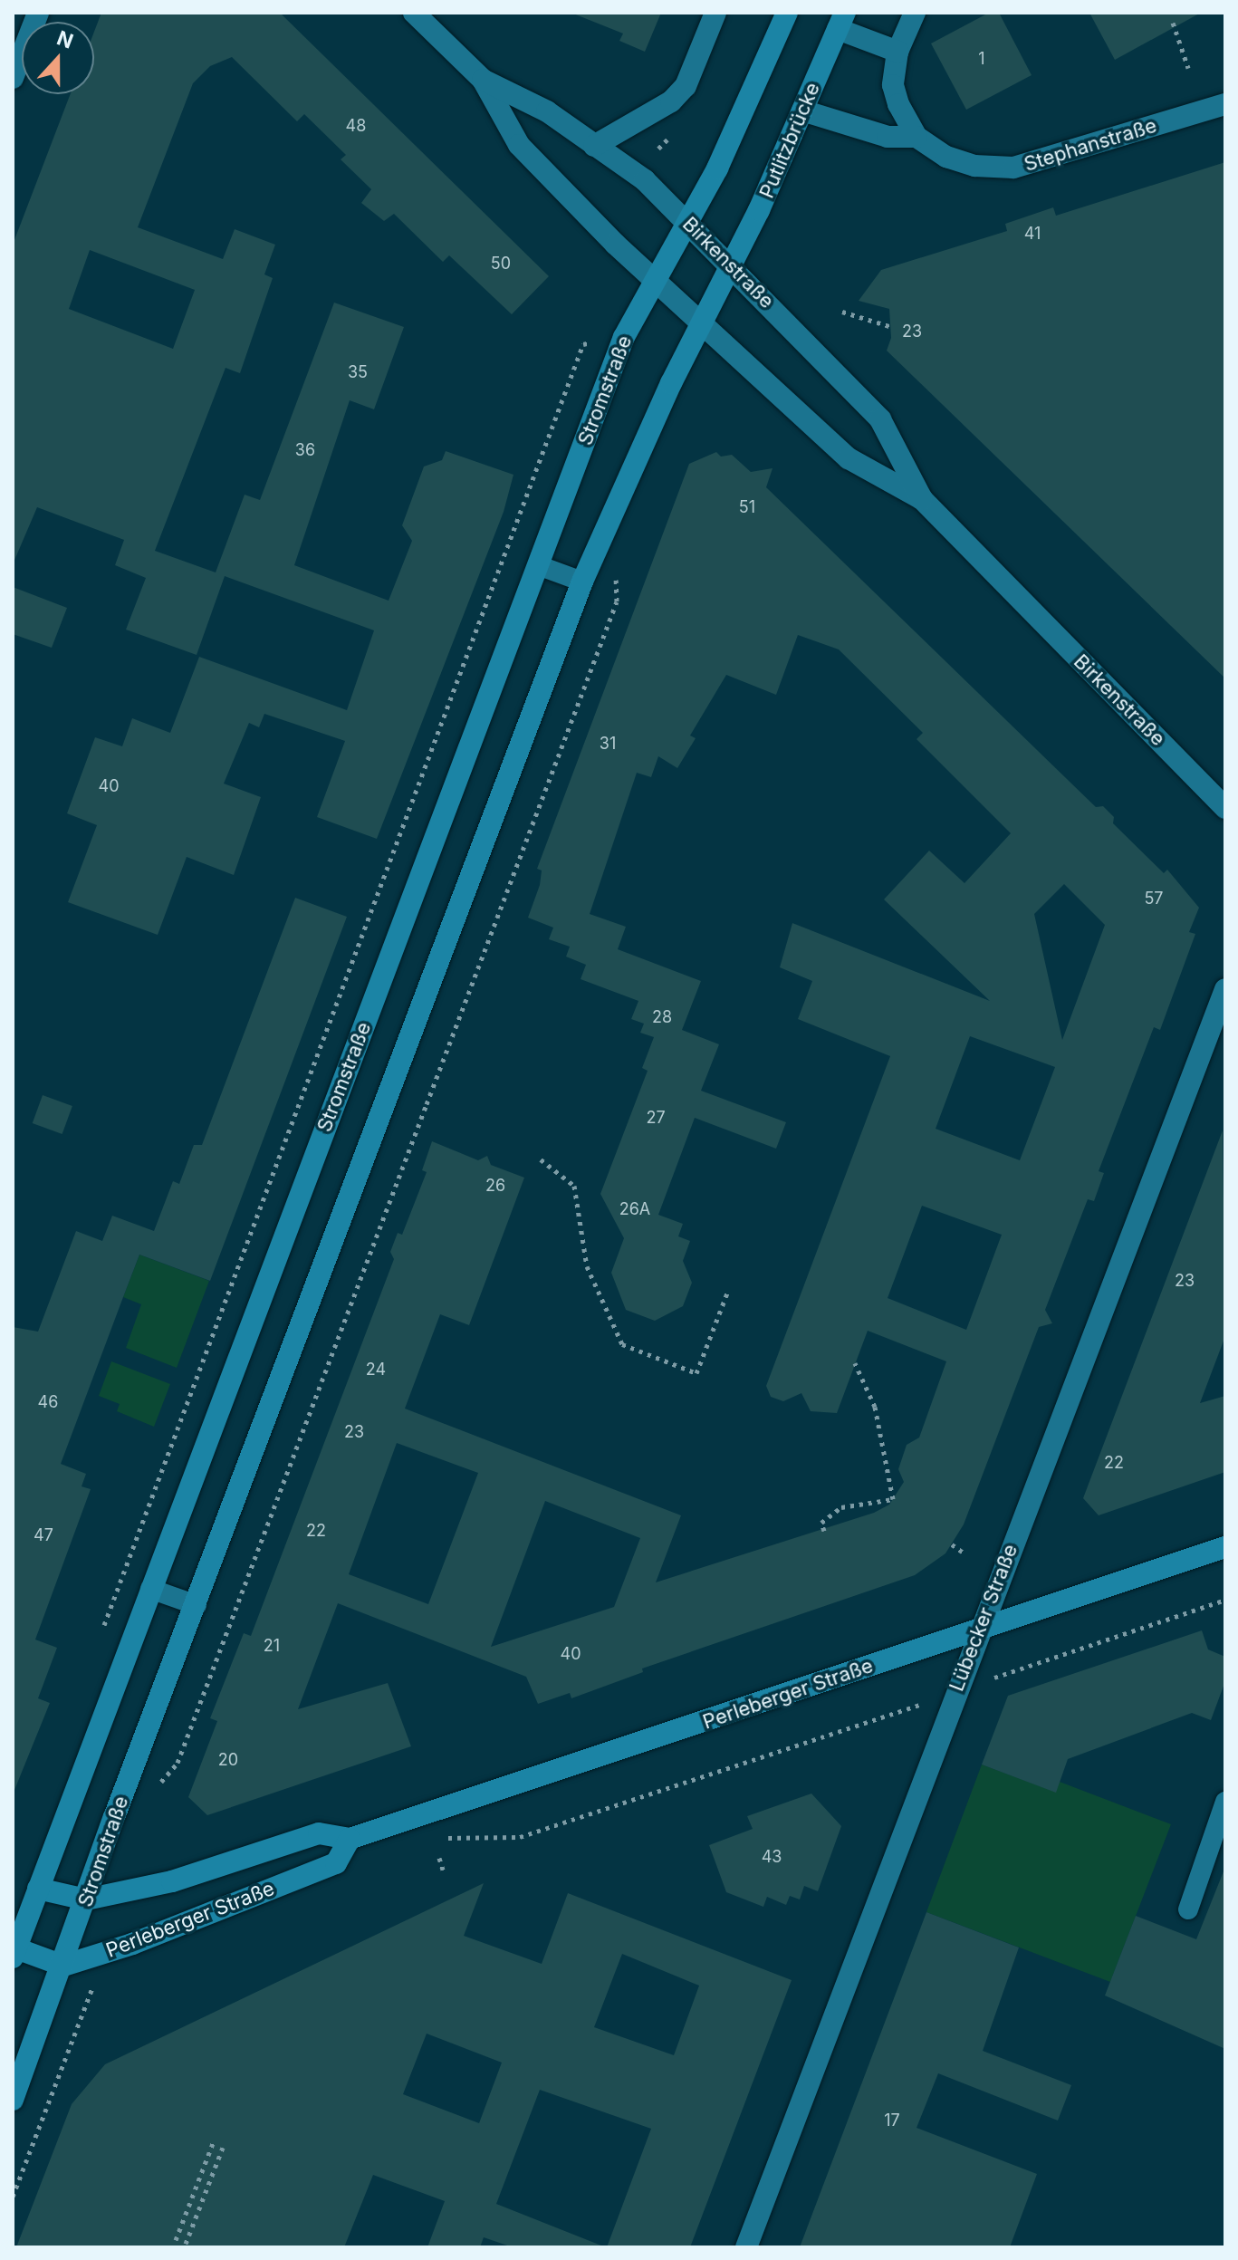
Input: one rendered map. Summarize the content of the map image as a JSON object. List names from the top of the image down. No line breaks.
{"streets":{"main road":["Putlitzbrücke","Stromstraße","Perleberger Straße"],"street":["Stephanstraße","Birkenstraße","Lübecker Straße"]},"crossings":[["Putlitzbrücke","Stephanstraße"],["Putlitzbrücke","Birkenstraße"],["Putlitzbrücke","Stromstraße"],["Birkenstraße","Stromstraße"],["Stromstraße","Perleberger Straße"],["Lübecker Straße","Perleberger Straße"]],"house_numbers":["1","48","41","50","23","35","36","51","31","40","57","28","27","26","26A","23","24","46","23","22","22","47","21","40","20","43","17"],"north":"top"}
